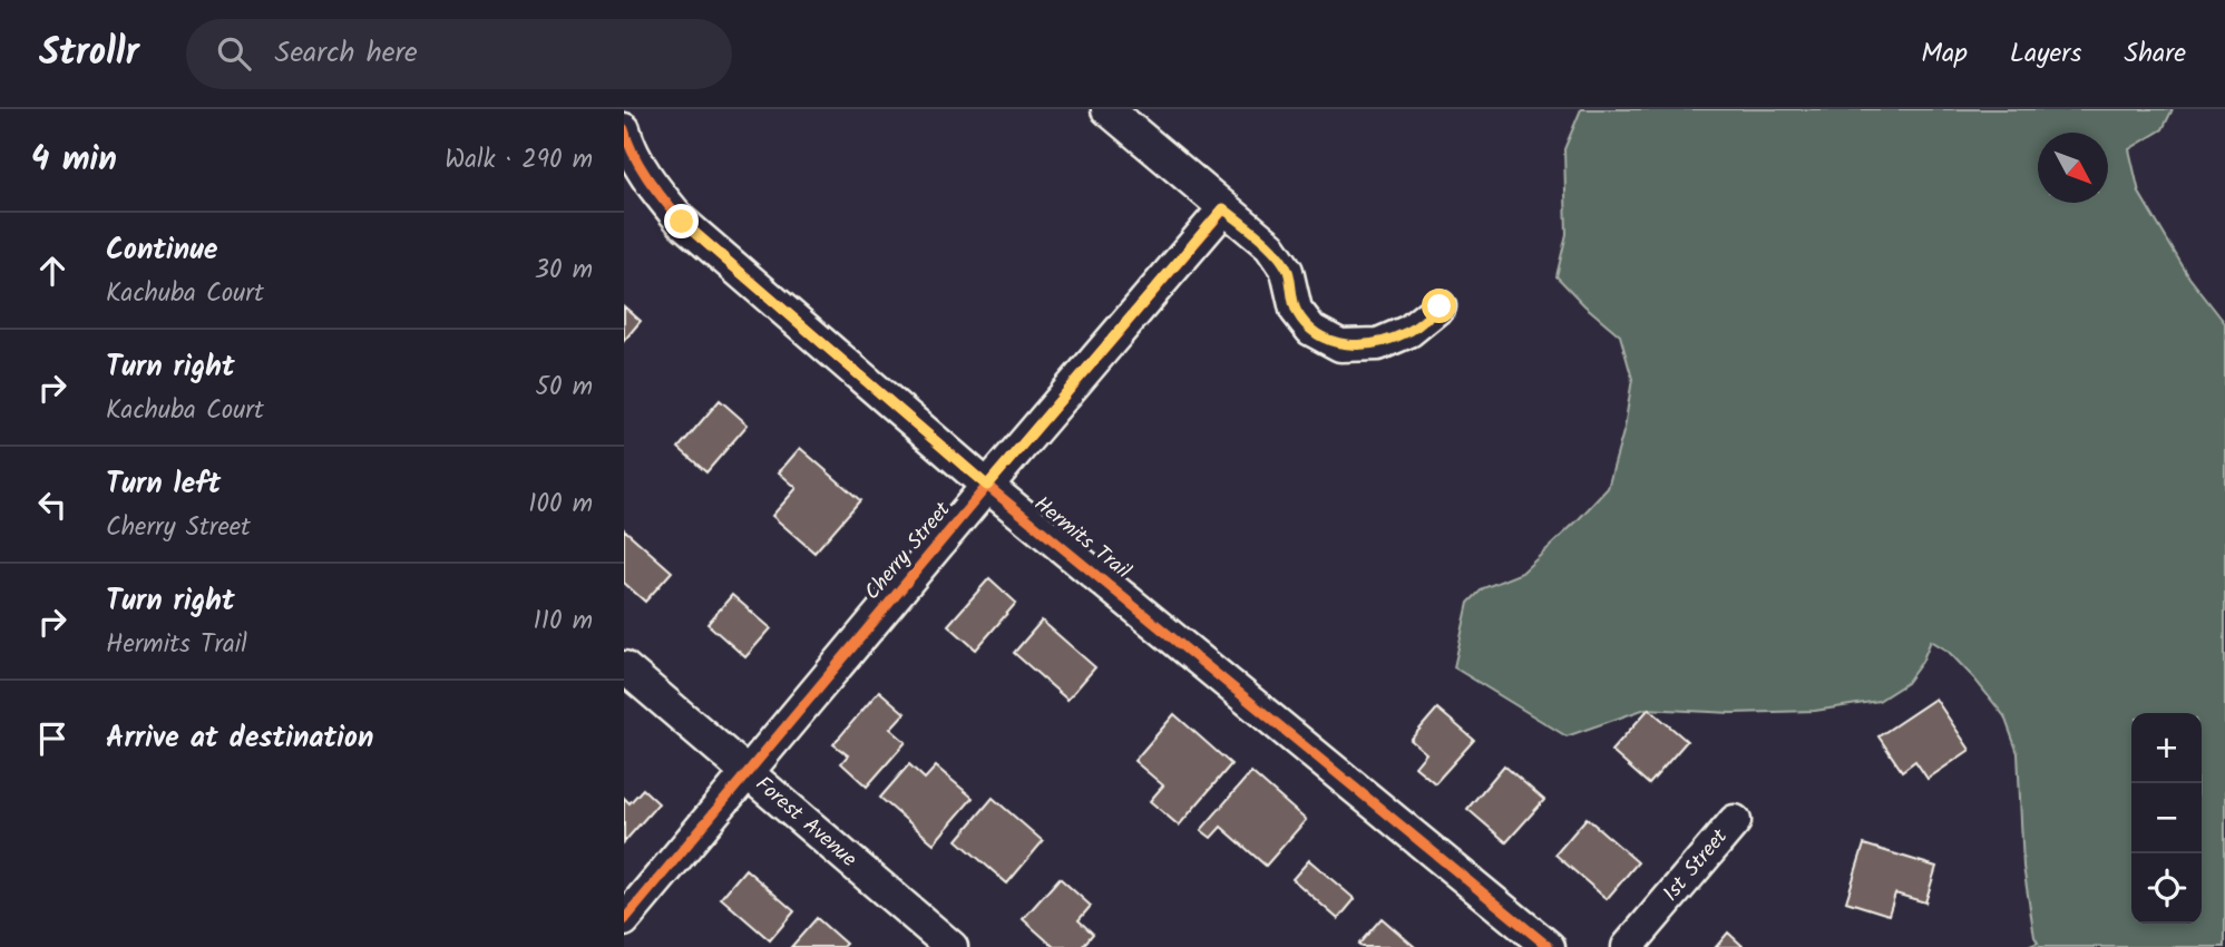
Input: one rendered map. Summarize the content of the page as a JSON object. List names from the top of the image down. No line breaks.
{"streets":{"street":["Hermits Trail","Cherry Street","Forest Avenue","1st Street"]},"crossings":[["Hermits Trail","Cherry Street"],["Cherry Street","Forest Avenue"]],"north":"bottom right","page":{"header":"Strollr","search":"Search here","nav":["Map","Layers","Share"],"heading":["4 min","Walk · 290 m"],"list":[["Continue","Kachuba Court","30 m"],["Turn right","Kachuba Court","50 m"],["Turn left","Cherry Street","100 m"],["Turn right","Hermits Trail","110 m"],"Arrive at destination"],"map_buttons":["+","−"]}}
